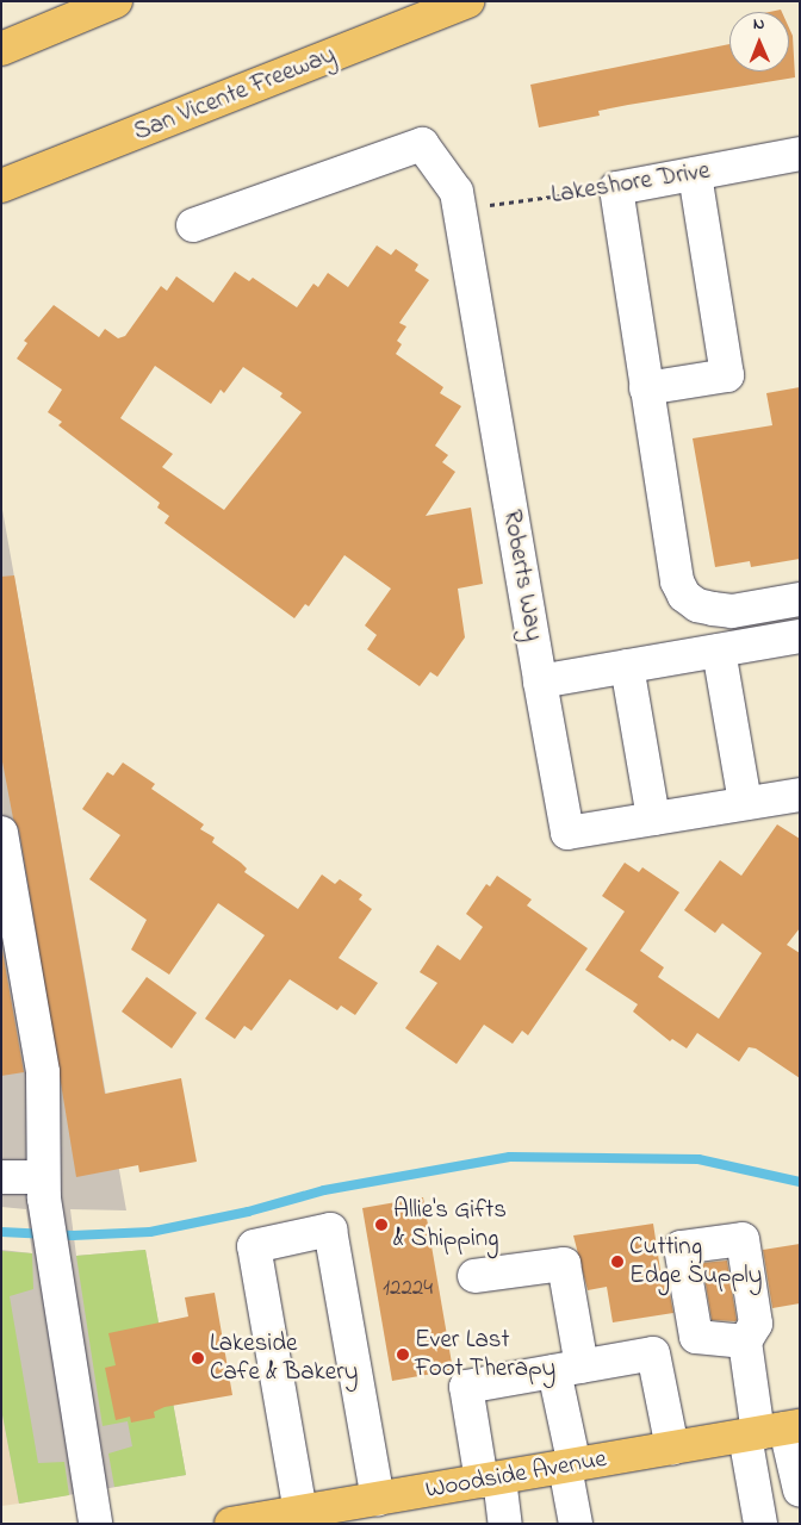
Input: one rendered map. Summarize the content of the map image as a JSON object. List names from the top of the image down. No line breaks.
{"streets":{"main road":["San Vicente Freeway","Woodside Avenue"],"street":["Lakeshore Drive","Roberts Way"]},"crossings":[["Lakeshore Drive","Roberts Way"]],"places":["Allie's Gifts & Shipping","Cutting Edge Supply","Ever Last Foot Therapy","Lakeside Cafe & Bakery"],"house_numbers":["12224"],"north":"top"}
